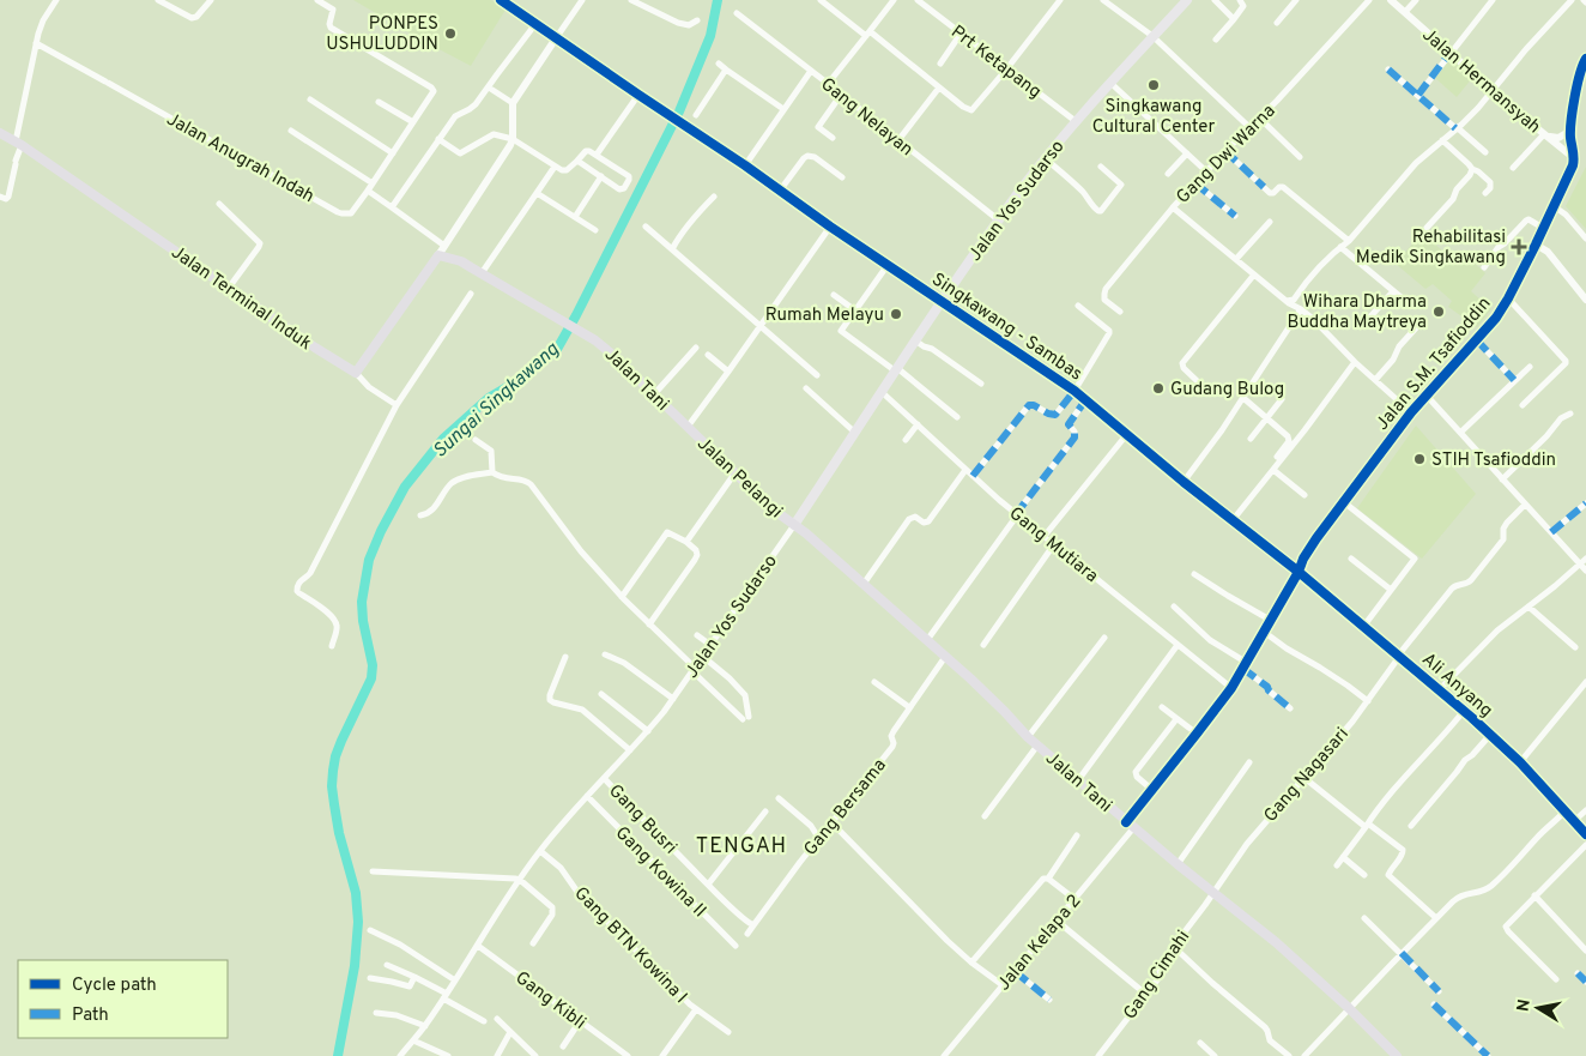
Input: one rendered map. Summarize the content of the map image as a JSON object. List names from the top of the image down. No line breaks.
{"streets":{"highway":["Jalan Terminal Induk","Jalan Tani","Jalan Pelangi"],"main road":["Jalan Yos Sudarso"],"street":["Prt Ketapang","Jalan Hermansyah","Gang Nelayan","Gang Dwi Warna","Jalan Anugrah Indah","Singkawang - Sambas","Jalan S.M. Tsafioddin","Gang Mutiara","Ali Anyang","Gang Nagasari","Gang Bersama","Gang Busri","Gang Kowina II","Jalan Kelapa 2","Gang BTN Kowina I","Gang Cimahi","Gang Kibli"]},"crossings":[["Prt Ketapang","Jalan Yos Sudarso"],["Jalan Hermansyah","Jalan S.M. Tsafioddin"],["Gang Nelayan","Jalan Yos Sudarso"],["Jalan Yos Sudarso","Singkawang - Sambas"],["Jalan Yos Sudarso","Jalan Tani"],["Jalan Yos Sudarso","Jalan Pelangi"],["Jalan Yos Sudarso","Gang Mutiara"],["Jalan Yos Sudarso","Gang Busri"],["Jalan Yos Sudarso","Gang Kowina II"],["Jalan Yos Sudarso","Gang BTN Kowina I"],["Jalan Yos Sudarso","Gang Kibli"],["Singkawang - Sambas","Jalan S.M. Tsafioddin"],["Singkawang - Sambas","Ali Anyang"],["Singkawang - Sambas","Jalan Kelapa 2"],["Jalan S.M. Tsafioddin","Ali Anyang"],["Jalan S.M. Tsafioddin","Jalan Kelapa 2"],["Jalan Tani","Jalan Pelangi"],["Jalan Tani","Gang Nagasari"],["Jalan Tani","Gang Bersama"],["Jalan Tani","Jalan Kelapa 2"],["Jalan Tani","Gang Cimahi"],["Gang Mutiara","Jalan Kelapa 2"],["Ali Anyang","Gang Nagasari"],["Ali Anyang","Jalan Kelapa 2"],["Gang Nagasari","Gang Cimahi"],["Gang Bersama","Gang Busri"]],"districts":["TENGAH"],"water":["Sungai Singkawang"],"places":{"other":["PONPES USHULUDDIN","Singkawang Cultural Center","Wihara Dharma Buddha Maytreya","Rumah Melayu","Gudang Bulog","STIH Tsafioddin"],"health":["Rehabilitasi Medik Singkawang"]},"legend":["Cycle path","Path"],"north":"left"}
